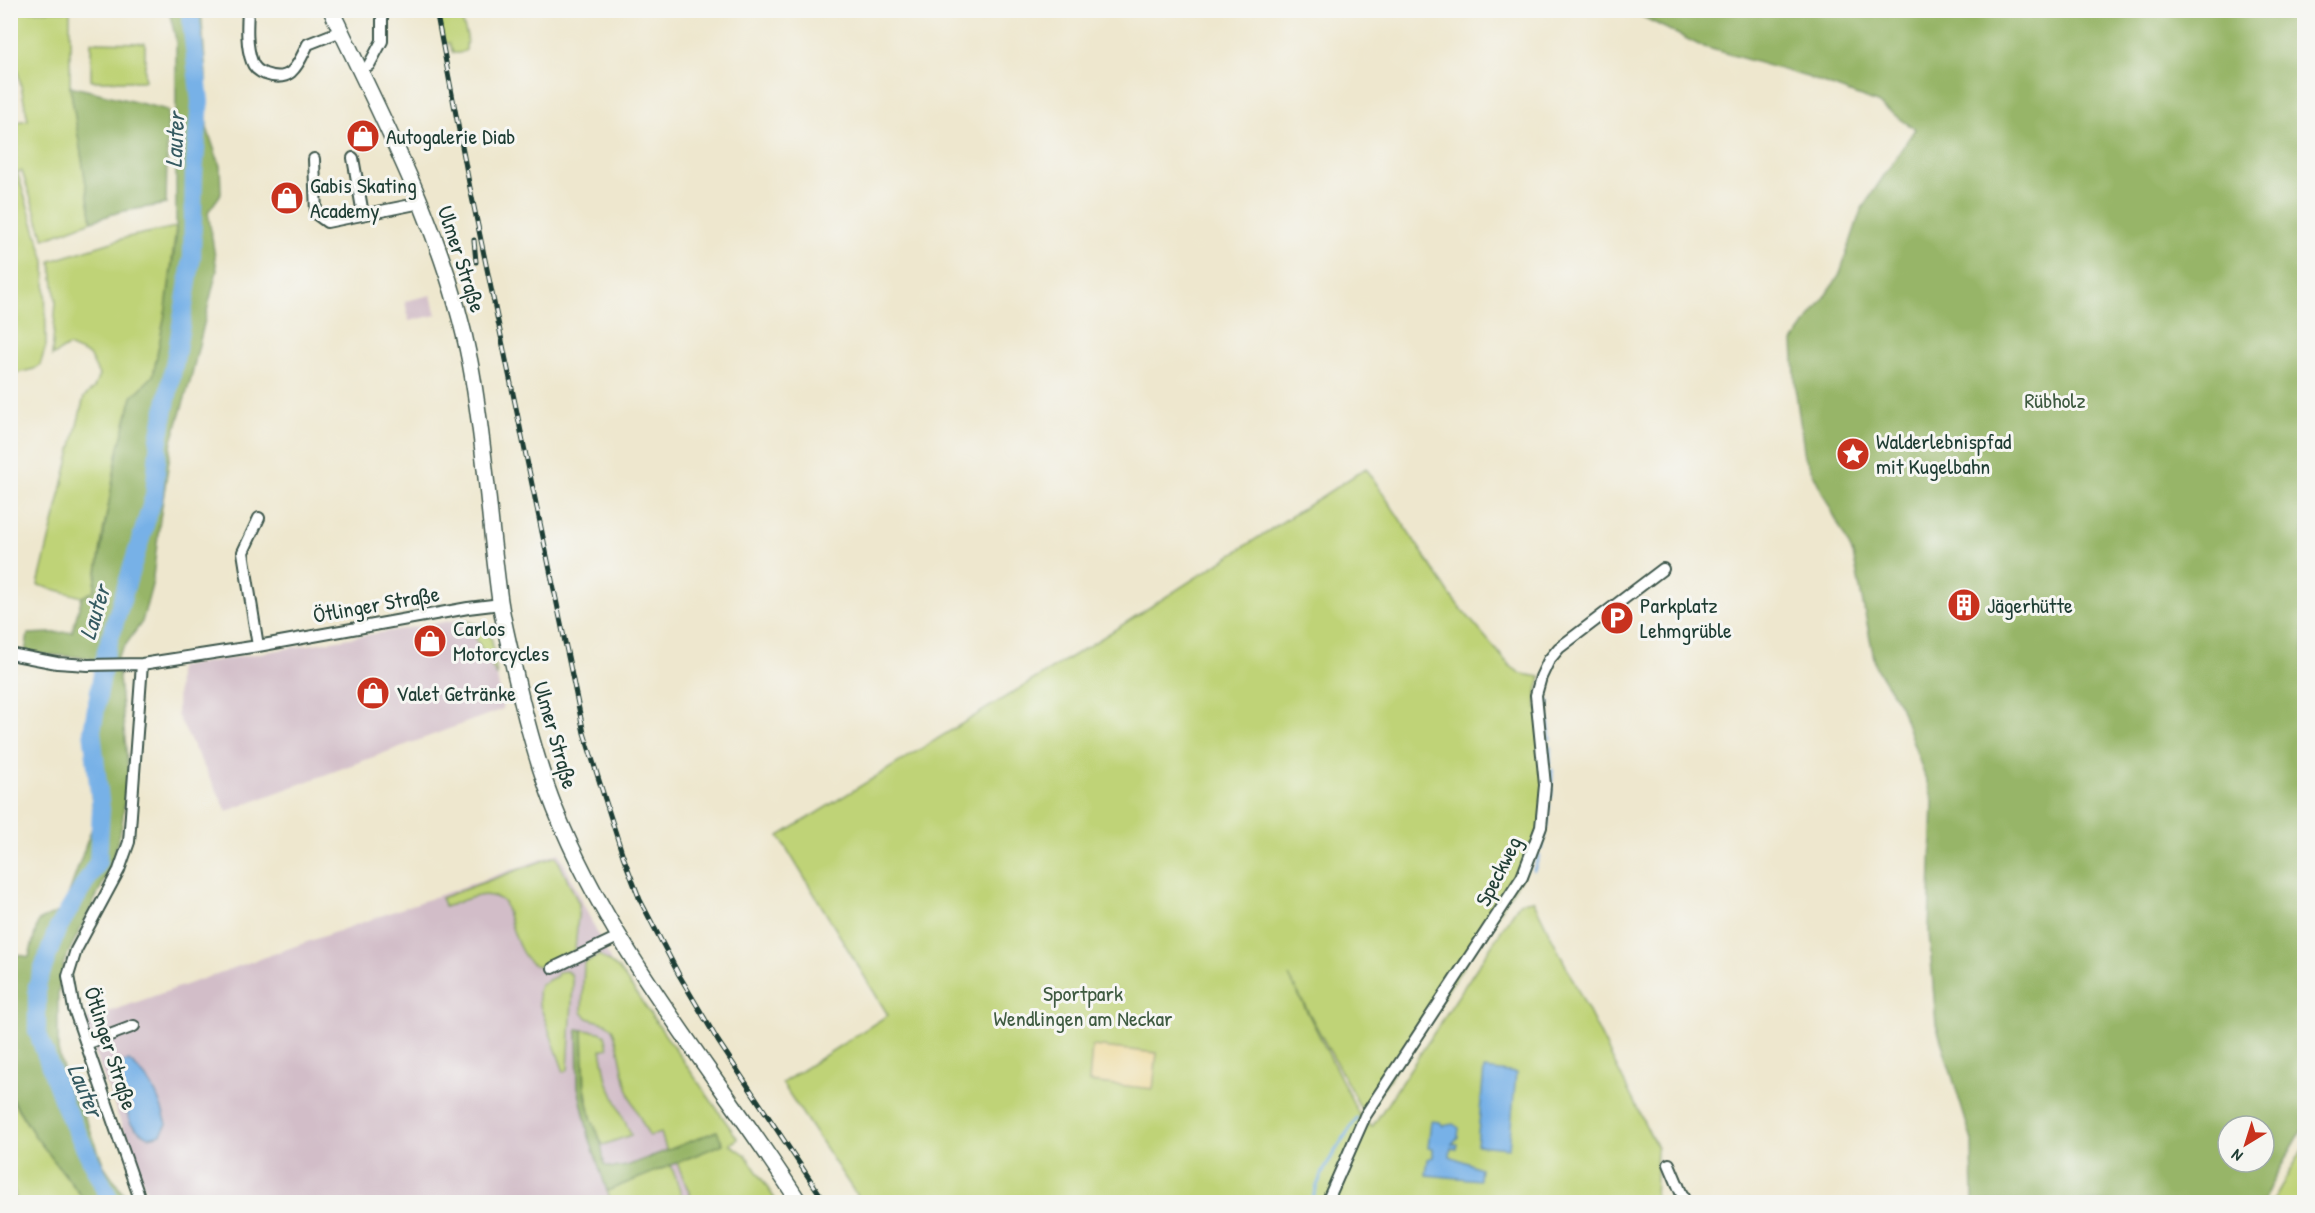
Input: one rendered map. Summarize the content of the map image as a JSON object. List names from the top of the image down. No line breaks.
{"streets":{"main road":["Ulmer Straße"],"street":["Ötlinger Straße","Speckweg"]},"crossings":[["Ulmer Straße","Ötlinger Straße"]],"water":["Lauter"],"parks":["Rübholz","Sportpark Wendlingen am Neckar"],"places":{"shop":["Autogalerie Diab","Gabis Skating Academy","Carlos Motorcycles","Valet Getränke"],"place":["Walderlebnispfad mit Kugelbahn"],"building":["Jägerhütte"],"parking":["Parkplatz Lehmgrüble"]},"north":"bottom left"}
